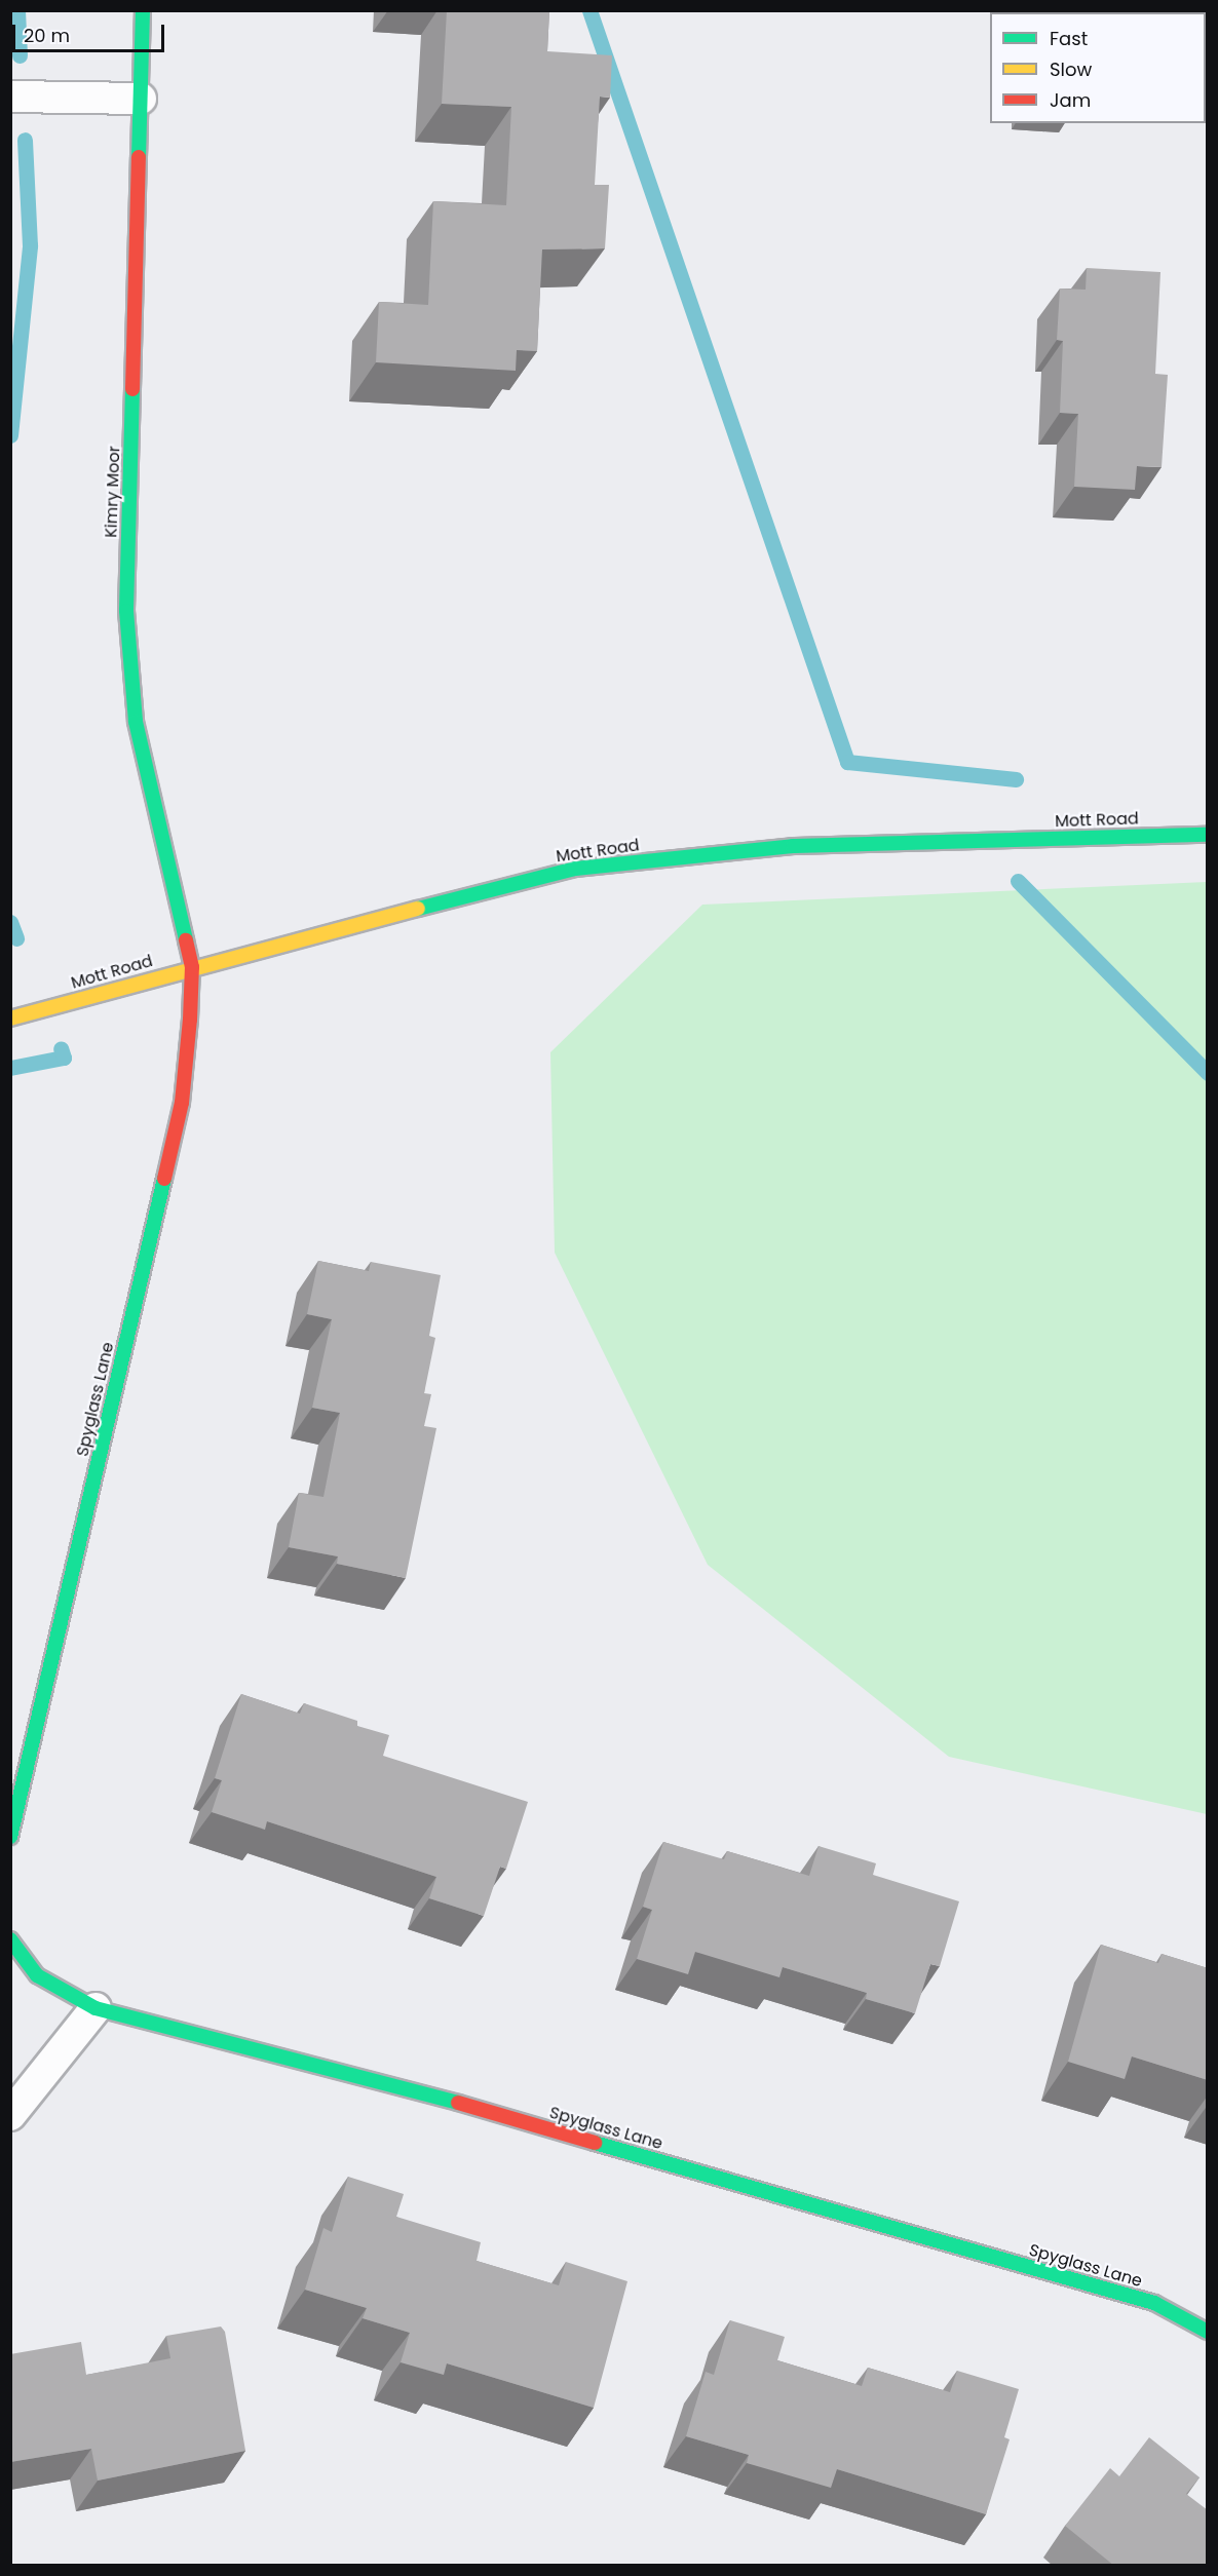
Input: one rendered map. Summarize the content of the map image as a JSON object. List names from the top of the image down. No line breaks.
{"streets":{"street":["Kimry Moor","Mott Road","Spyglass Lane"]},"crossings":[["Kimry Moor","Mott Road"],["Kimry Moor","Spyglass Lane"],["Mott Road","Spyglass Lane"]],"legend":["Fast","Slow","Jam"],"scale_bar":"20 m"}
